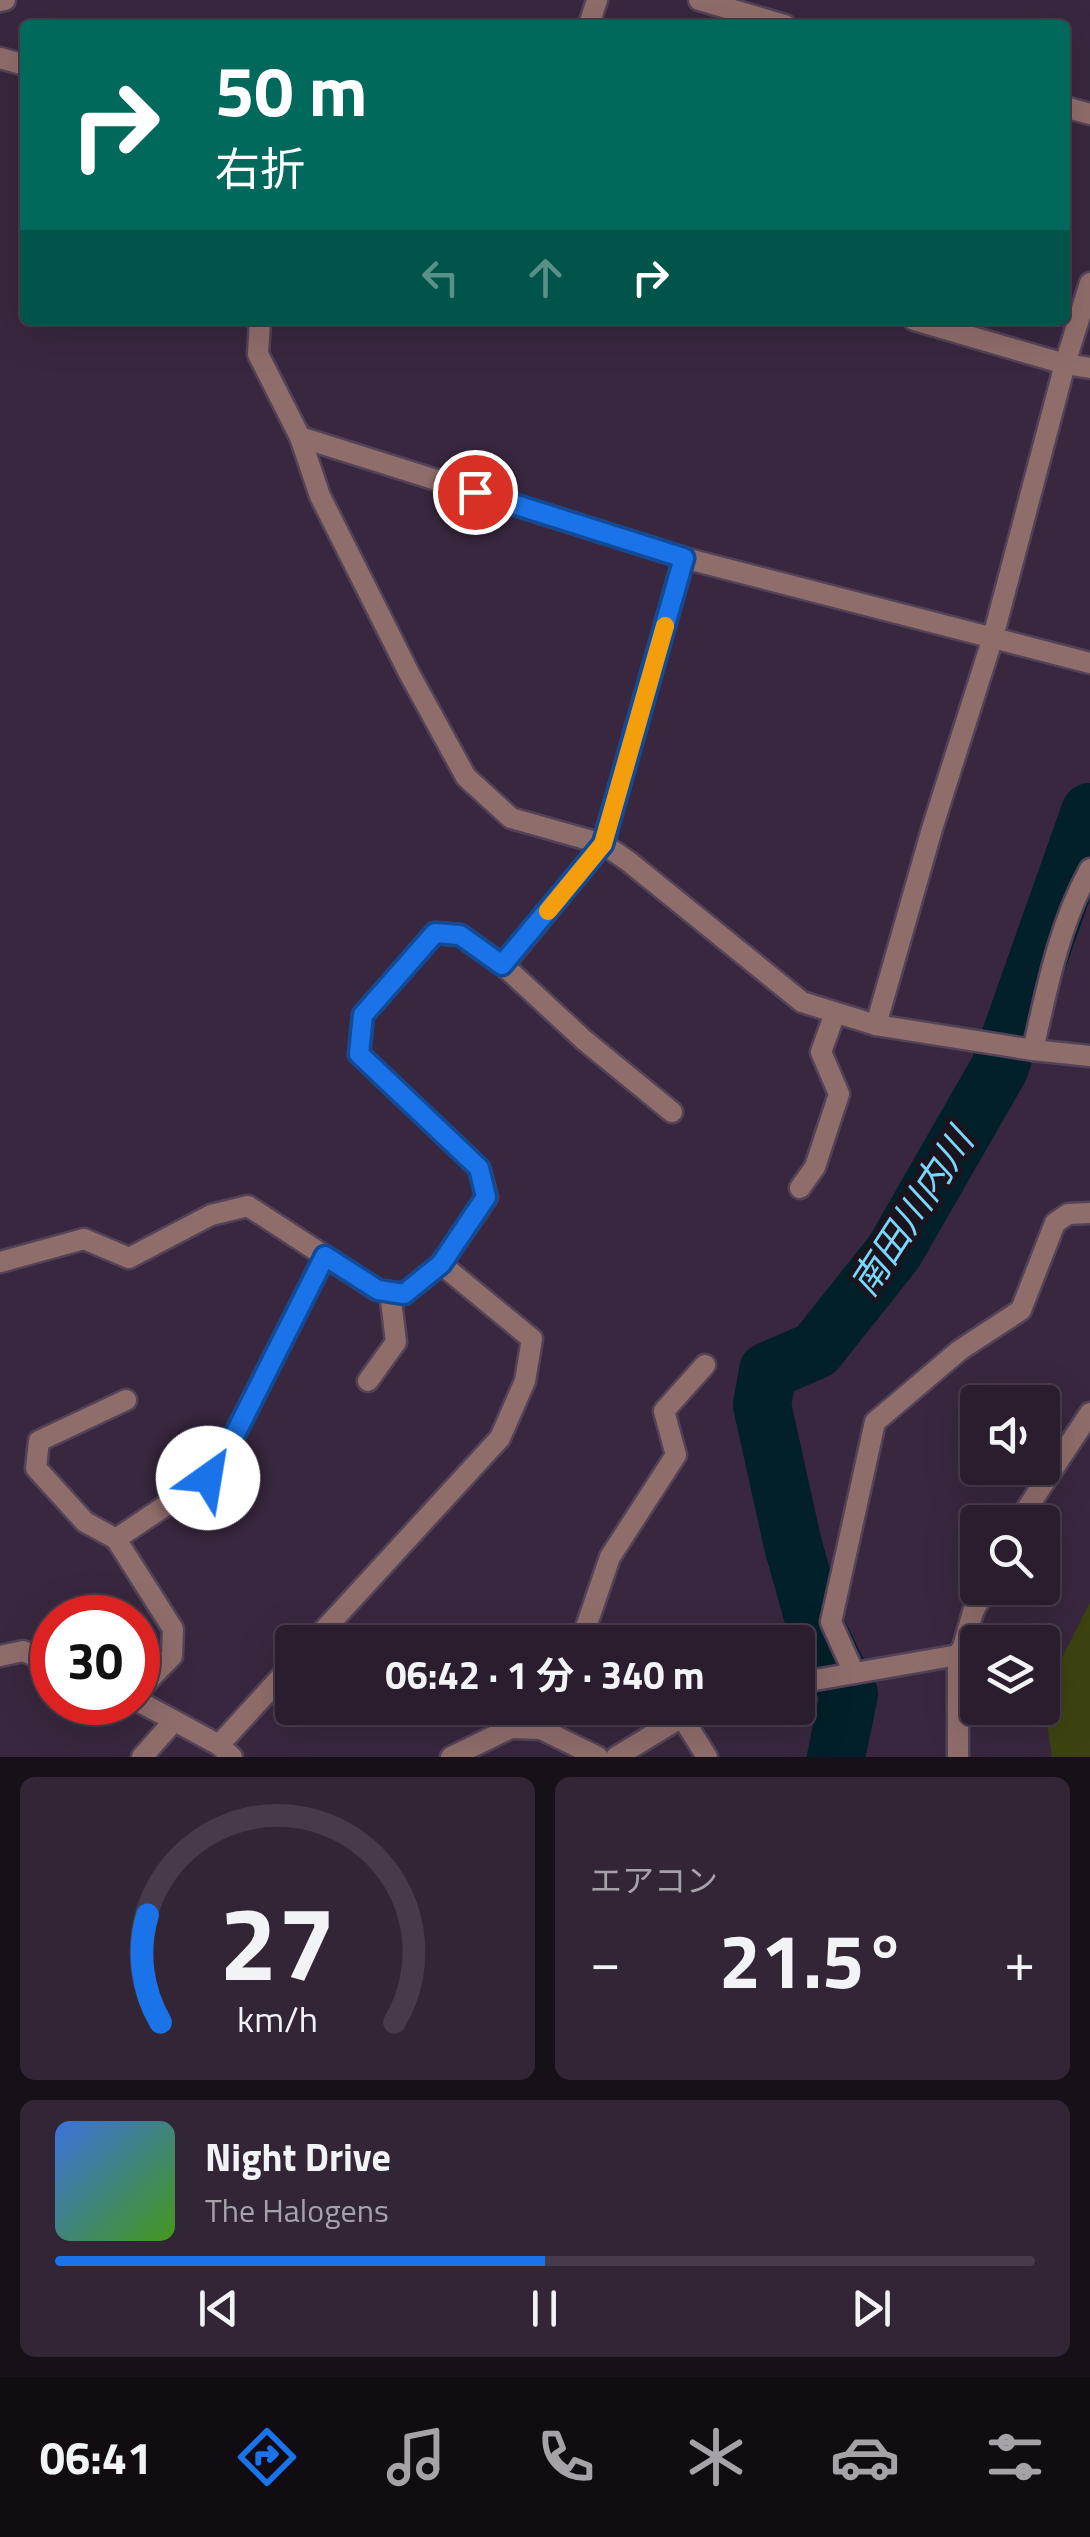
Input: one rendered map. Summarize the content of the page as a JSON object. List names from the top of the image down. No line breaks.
{"water":["南田川内川"],"page":{"turn":["50 m","右折"],"limit":"30","trip":"06:42 · 1 分 · 340 m","tile":"エアコン","heat":["−","21.5°","+"],"song":["Night Drive","The Halogens"],"tabs":"06:41","gauge":["27","km/h"]}}
